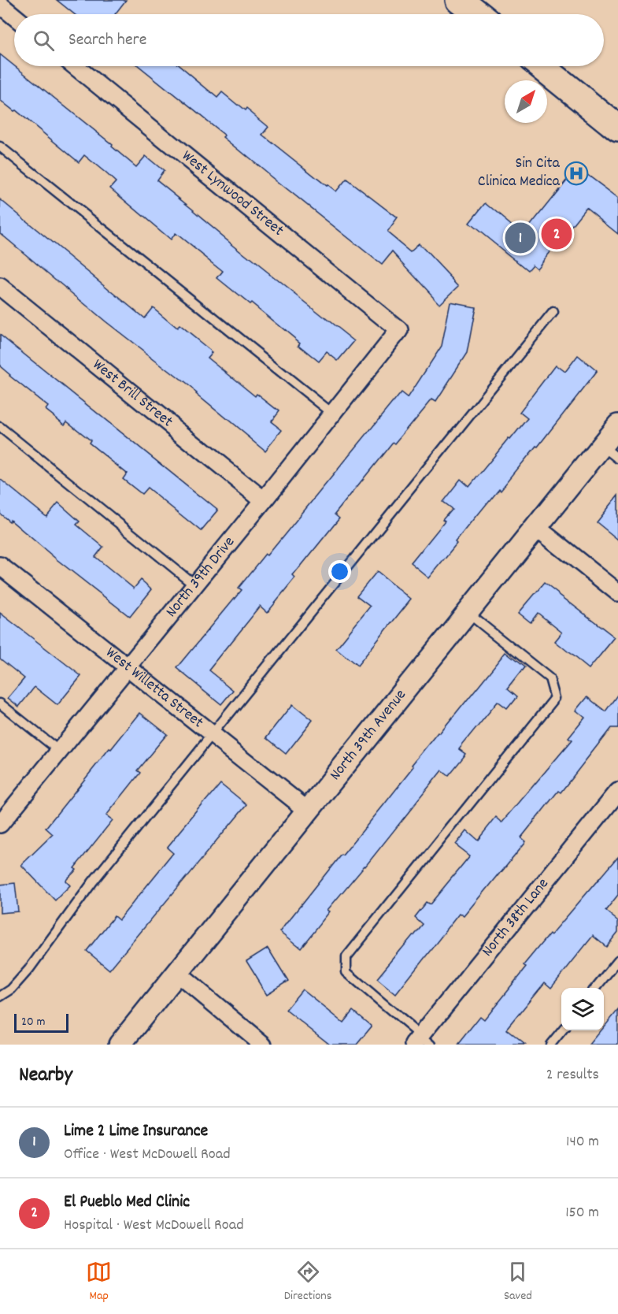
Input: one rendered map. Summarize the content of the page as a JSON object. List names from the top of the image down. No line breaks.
{"streets":{"street":["West Lynwood Street","West Brill Street","North 39th Drive","West Willetta Street","North 39th Avenue","North 38th Lane"]},"crossings":[["West Lynwood Street","North 39th Drive"],["West Brill Street","North 39th Drive"],["North 39th Drive","West Willetta Street"],["West Willetta Street","North 39th Avenue"]],"places":{"hospital":["Sin Cita Clinica Medica"]},"scale_bar":"20 m","north":"top right","page":{"search":"Search here","pins":["2","1"],"scale":"20 m","heading":["Nearby","2 results"],"list":[{"mark":"1","name":"Lime 2 Lime Insurance","note":"Office · West McDowell Road","value":"140 m"},{"mark":"2","name":"El Pueblo Med Clinic","note":"Hospital · West McDowell Road","value":"150 m"}],"nav":["Map","Directions","Saved"]}}
